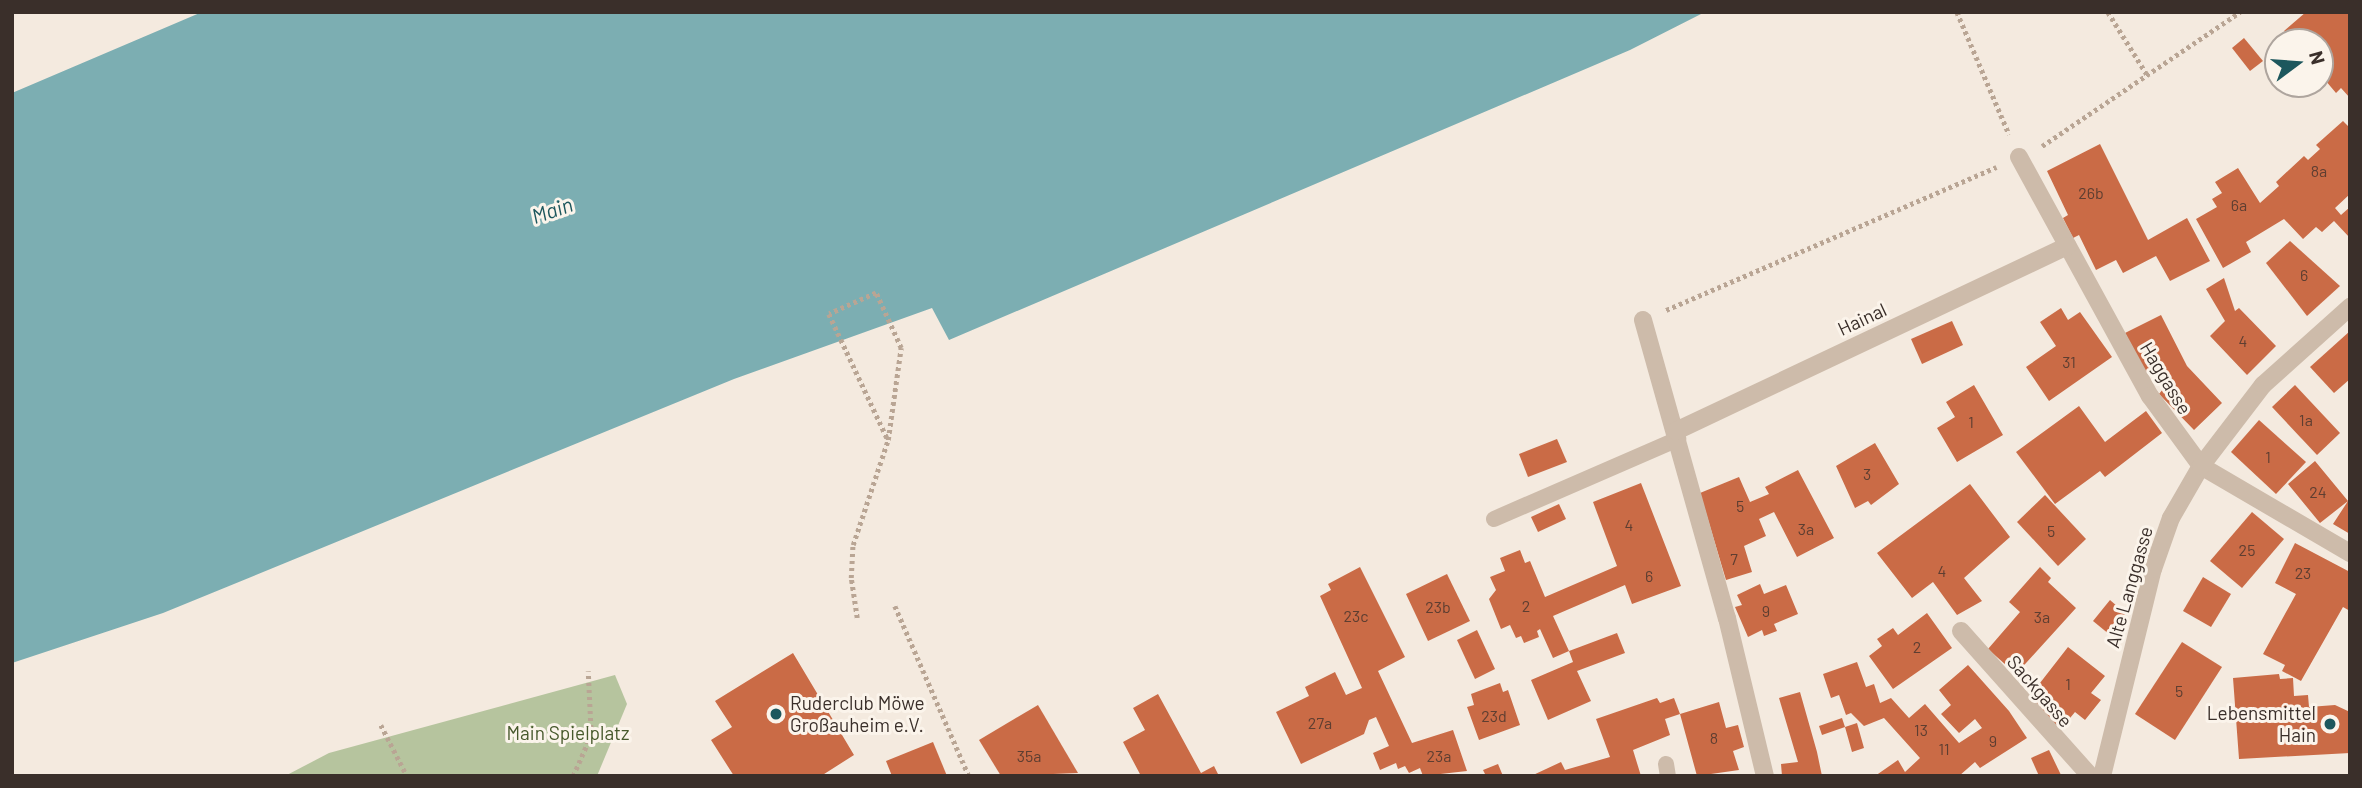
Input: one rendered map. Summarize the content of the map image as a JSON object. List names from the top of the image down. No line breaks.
{"streets":{"street":["Hainal","Haggasse","Alte Langgasse","Sackgasse"]},"crossings":[["Hainal","Haggasse"],["Haggasse","Alte Langgasse"]],"water":["Main"],"parks":["Main Spielplatz"],"places":["Ruderclub Möwe Großauheim e.V.","Lebensmittel Hain"],"house_numbers":["8a","26b","6a","6","4","31","1a","1","1","3","24","5","4","3a","5","25","7","4","23","6","2","23b","9","23c","3a","2","1","5","23d","27a","13","8","9","11","35a","23a"],"north":"right"}
